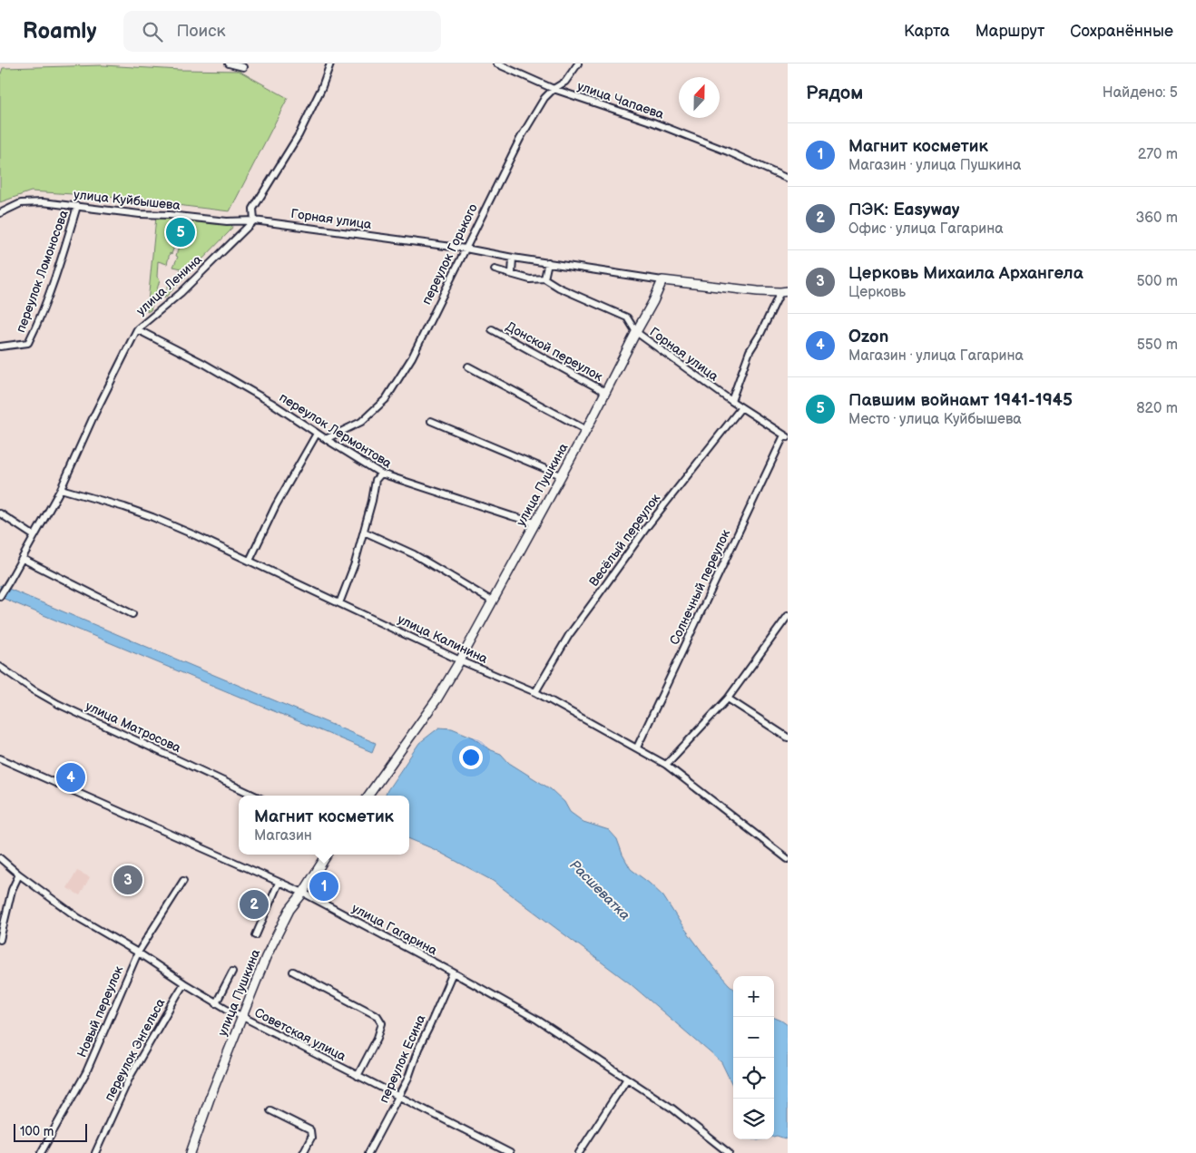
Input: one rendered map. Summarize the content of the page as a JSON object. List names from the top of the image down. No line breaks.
{"streets":{"main road":["улица Пушкина"],"street":["улица Чапаева","улица Куйбышева","Горная улица","переулок Горького","переулок Ломоносова","улица Ленина","Донской переулок","переулок Лермонтова","Весёлый переулок","Солнечный переулок","улица Калинина","улица Матросова","улица Гагарина","Новый переулок","Советская улица","переулок Энгельса","переулок Есина"]},"crossings":[["улица Чапаева","переулок Горького"],["улица Куйбышева","Горная улица"],["улица Куйбышева","переулок Ломоносова"],["улица Куйбышева","улица Ленина"],["Горная улица","переулок Горького"],["Горная улица","улица Ленина"],["Горная улица","улица Пушкина"],["Горная улица","Весёлый переулок"],["Горная улица","Солнечный переулок"],["переулок Горького","переулок Лермонтова"],["улица Ленина","переулок Лермонтова"],["улица Ленина","улица Калинина"],["Донской переулок","улица Пушкина"],["переулок Лермонтова","улица Пушкина"],["улица Пушкина","улица Калинина"],["улица Пушкина","улица Гагарина"],["улица Пушкина","Советская улица"],["Весёлый переулок","улица Калинина"],["Солнечный переулок","улица Калинина"],["улица Гагарина","переулок Есина"],["Новый переулок","Советская улица"],["Советская улица","переулок Энгельса"],["Советская улица","переулок Есина"]],"water":["Расшеватка"],"scale_bar":"100 m","north":"top","page":{"header":"Roamly","search":"Поиск","nav":["Карта","Маршрут","Сохранённые"],"heading":["Рядом","Найдено: 5"],"list":[{"mark":"1","name":"Магнит косметик","note":"Магазин · улица Пушкина","value":"270 m"},{"mark":"2","name":"ПЭК: Easyway","note":"Офис · улица Гагарина","value":"360 m"},{"mark":"3","name":"Церковь Михаила Архангела","note":"Церковь","value":"500 m"},{"mark":"4","name":"Ozon","note":"Магазин · улица Гагарина","value":"550 m"},{"mark":"5","name":"Павшим войнамт 1941-1945","note":"Место · улица Куйбышева","value":"820 m"}],"pins":["5","4","3","1","2"],"popup":["Магнит косметик","Магазин"],"map_buttons":["+","−"],"scale":"100 m"}}
